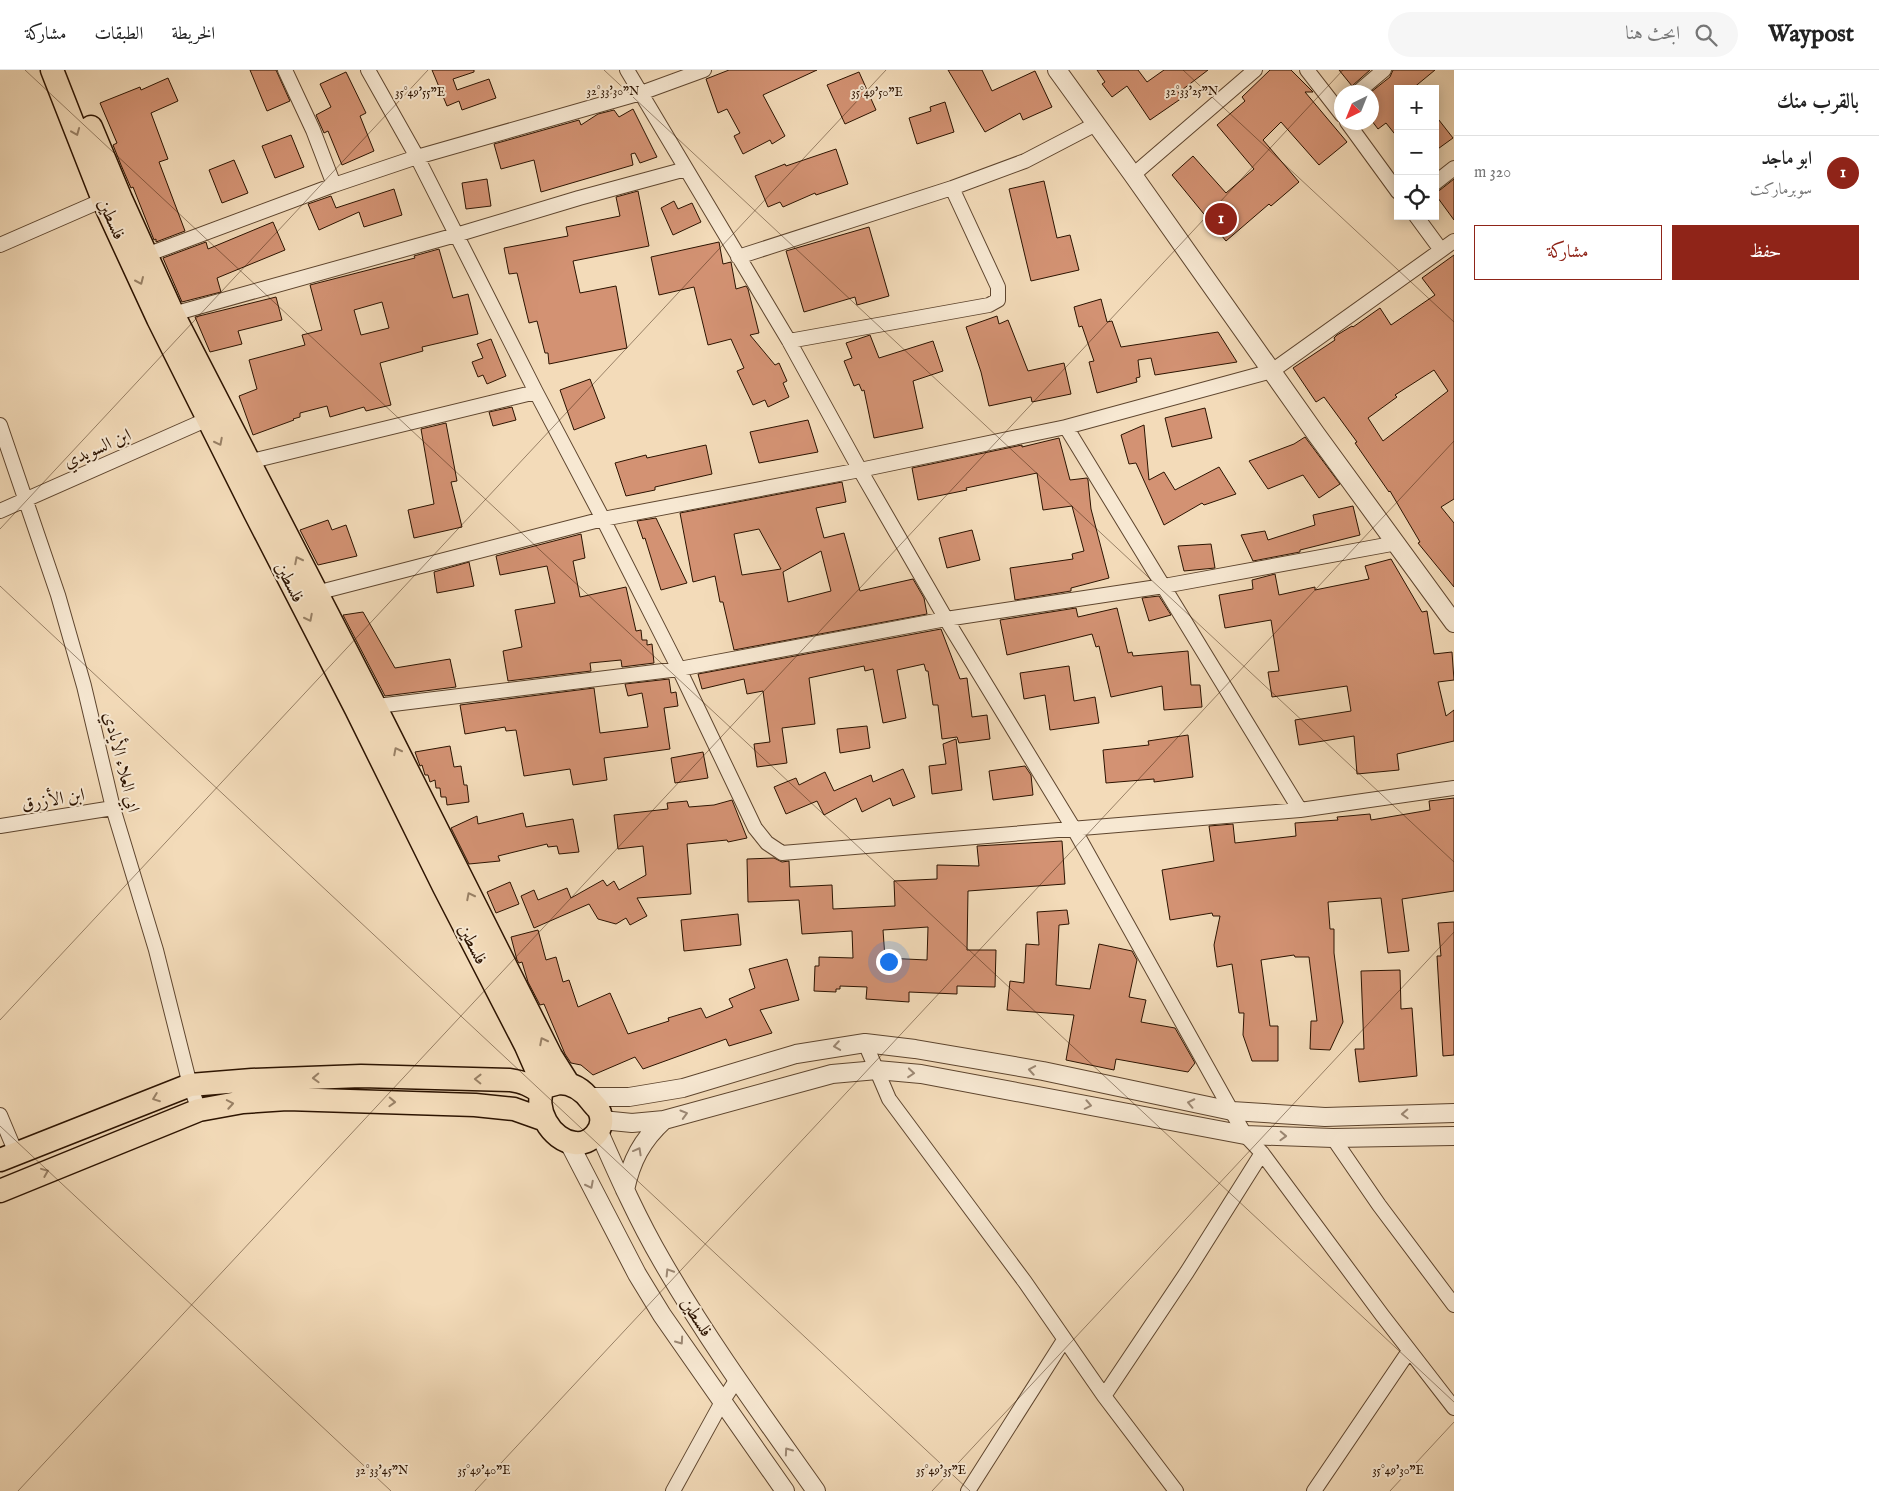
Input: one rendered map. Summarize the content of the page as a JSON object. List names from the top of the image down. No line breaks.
{"streets":{"main road":["فلسطين"],"street":["ابن السويدي","ابي العلاء الأيادي","ابن الأزرق"]},"crossings":[["فلسطين","ابن السويدي"],["ابن السويدي","ابي العلاء الأيادي"],["ابي العلاء الأيادي","ابن الأزرق"]],"north":"bottom left","page":{"header":"Waypost","search":"ابحث هنا","nav":["الخريطة","الطبقات","مشاركة"],"heading":"بالقرب منك","map_buttons":["+","−"],"list":[{"mark":"1","name":"ابو ماجد","note":"سوبرماركت","value":"320 m"}],"pins":"1","buttons":["حفظ","مشاركة"]},"coordinates":["32°33'30\"N","32°33'25\"N","35°49'55\"E","35°49'50\"E","35°49'40\"E","35°49'35\"E","35°49'30\"E","32°33'45\"N"]}
